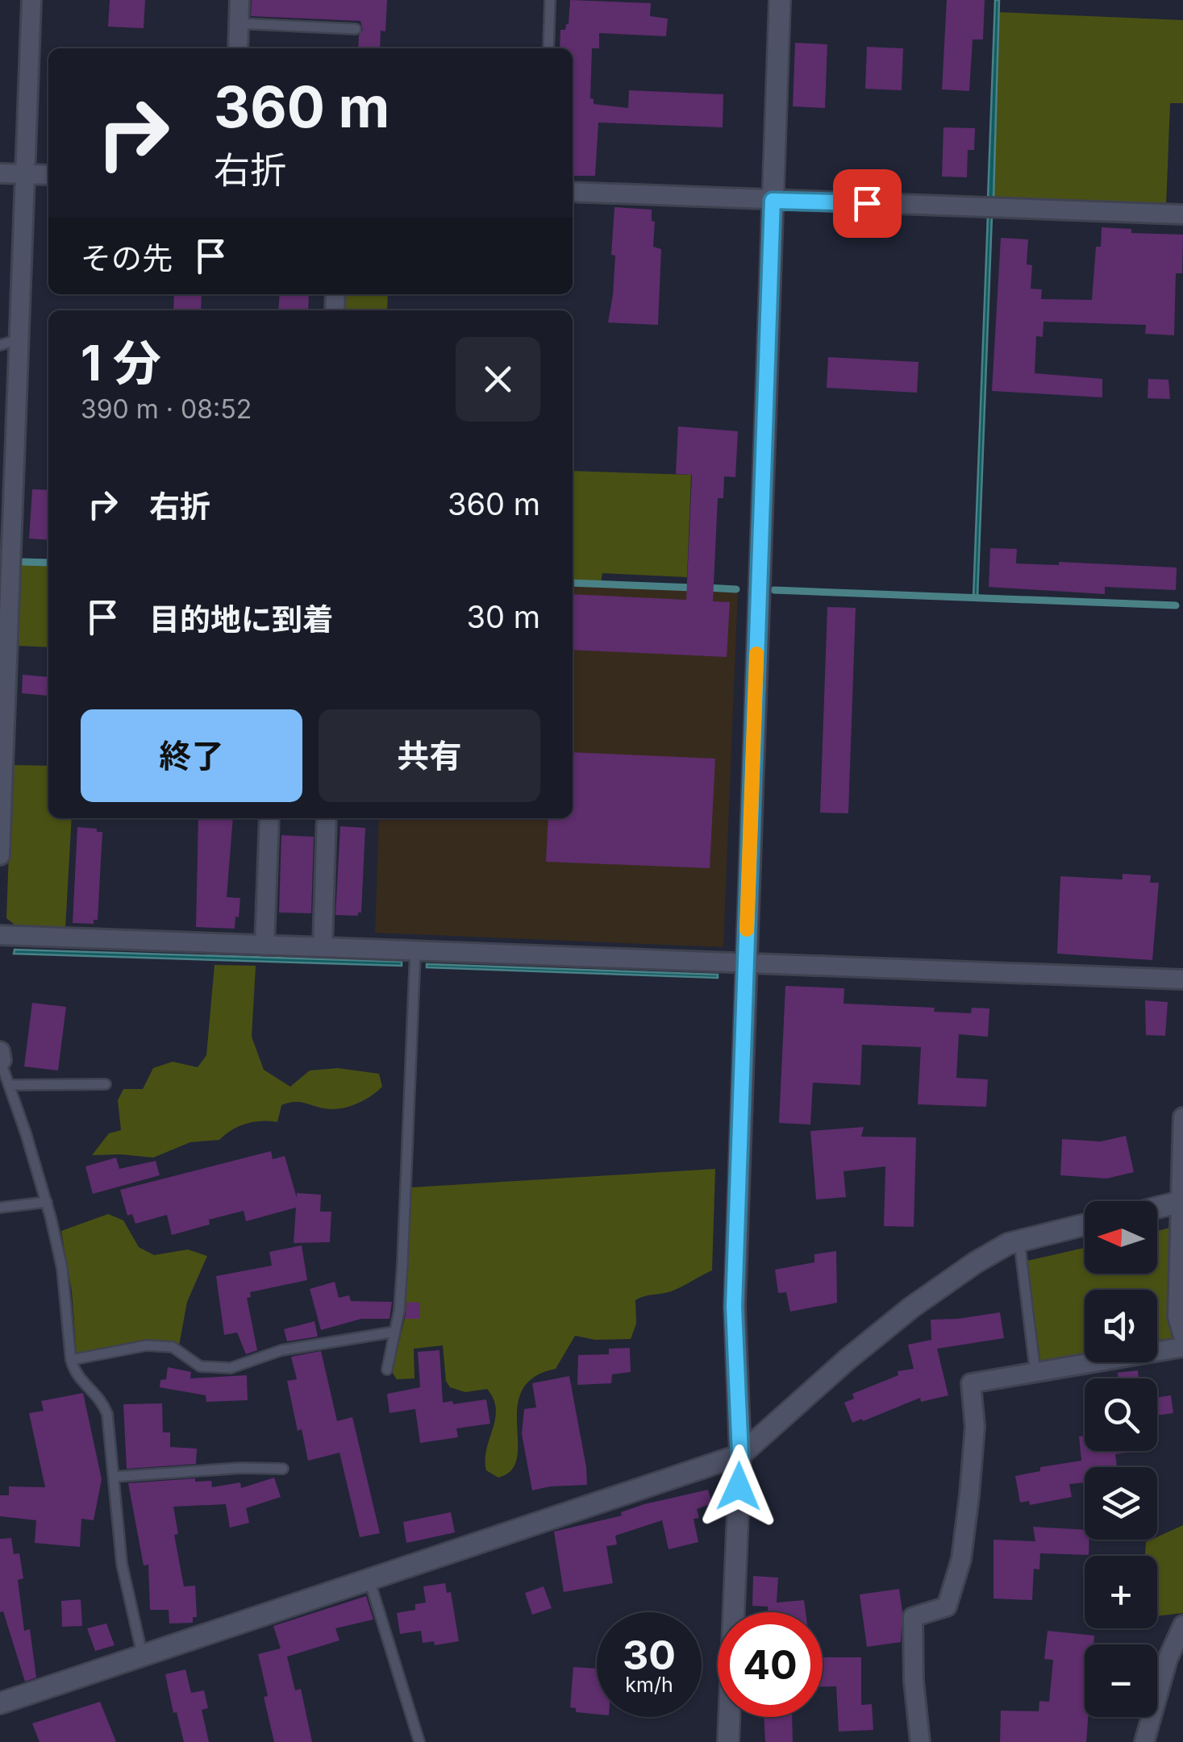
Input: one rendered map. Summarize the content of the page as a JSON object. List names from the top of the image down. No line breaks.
{"north":"left","page":{"turn":["360 m","右折"],"then":"その先","heading":["1 分","390 m · 08:52"],"list":[{"name":"右折","value":"360 m"},{"name":"目的地に到着","value":"30 m"}],"buttons":["終了","共有"],"map_buttons":["+","−"],"speed":"30 km/h","limit":"40"}}
